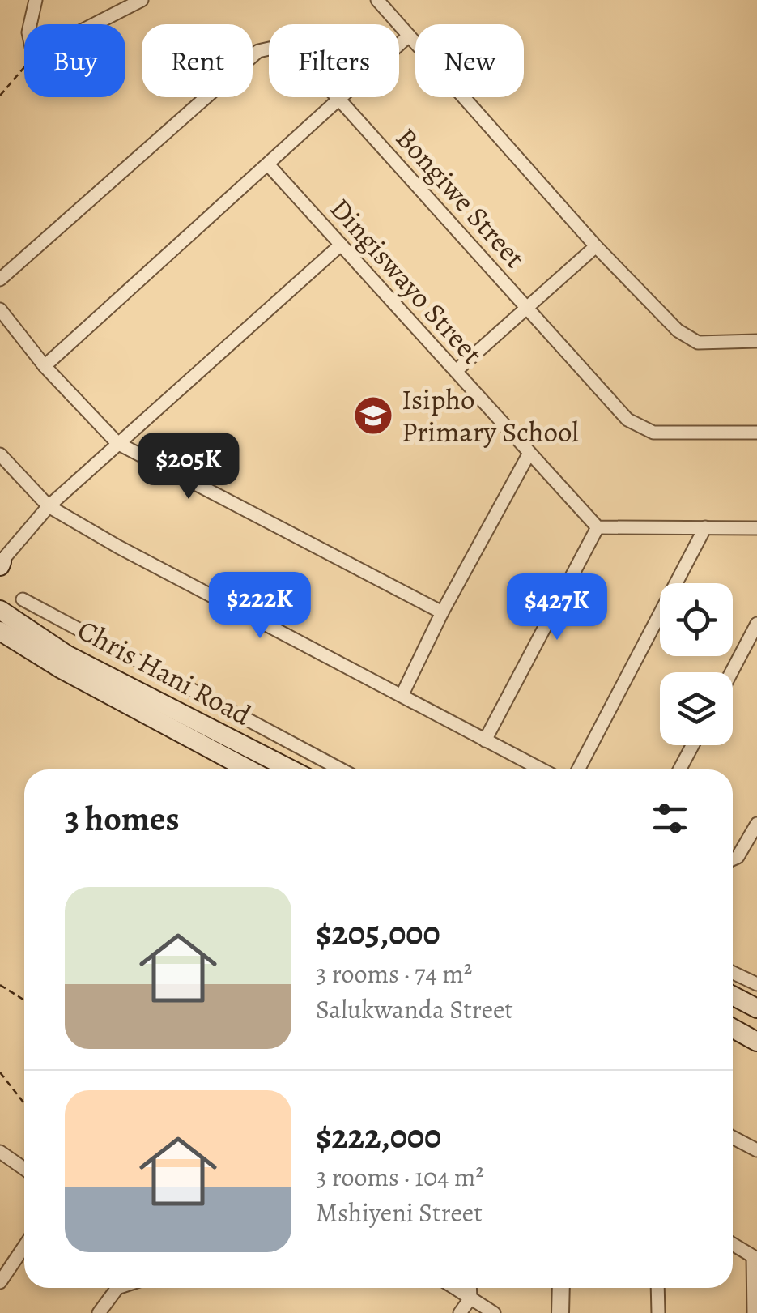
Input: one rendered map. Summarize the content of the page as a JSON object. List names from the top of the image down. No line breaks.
{"streets":{"main road":["Chris Hani Road"],"street":["Bongiwe Street","Dingiswayo Street"]},"places":{"school or university":["Isipho Primary School"]},"page":{"chip":["Buy","Rent","Filters","New"],"price":["$205K","$222K","$427K"],"heading":"3 homes","list":[{"name":"$205,000","note":"3 rooms · 74 m² · Salukwanda Street"},{"name":"$222,000","note":"3 rooms · 104 m² · Mshiyeni Street"}]}}
